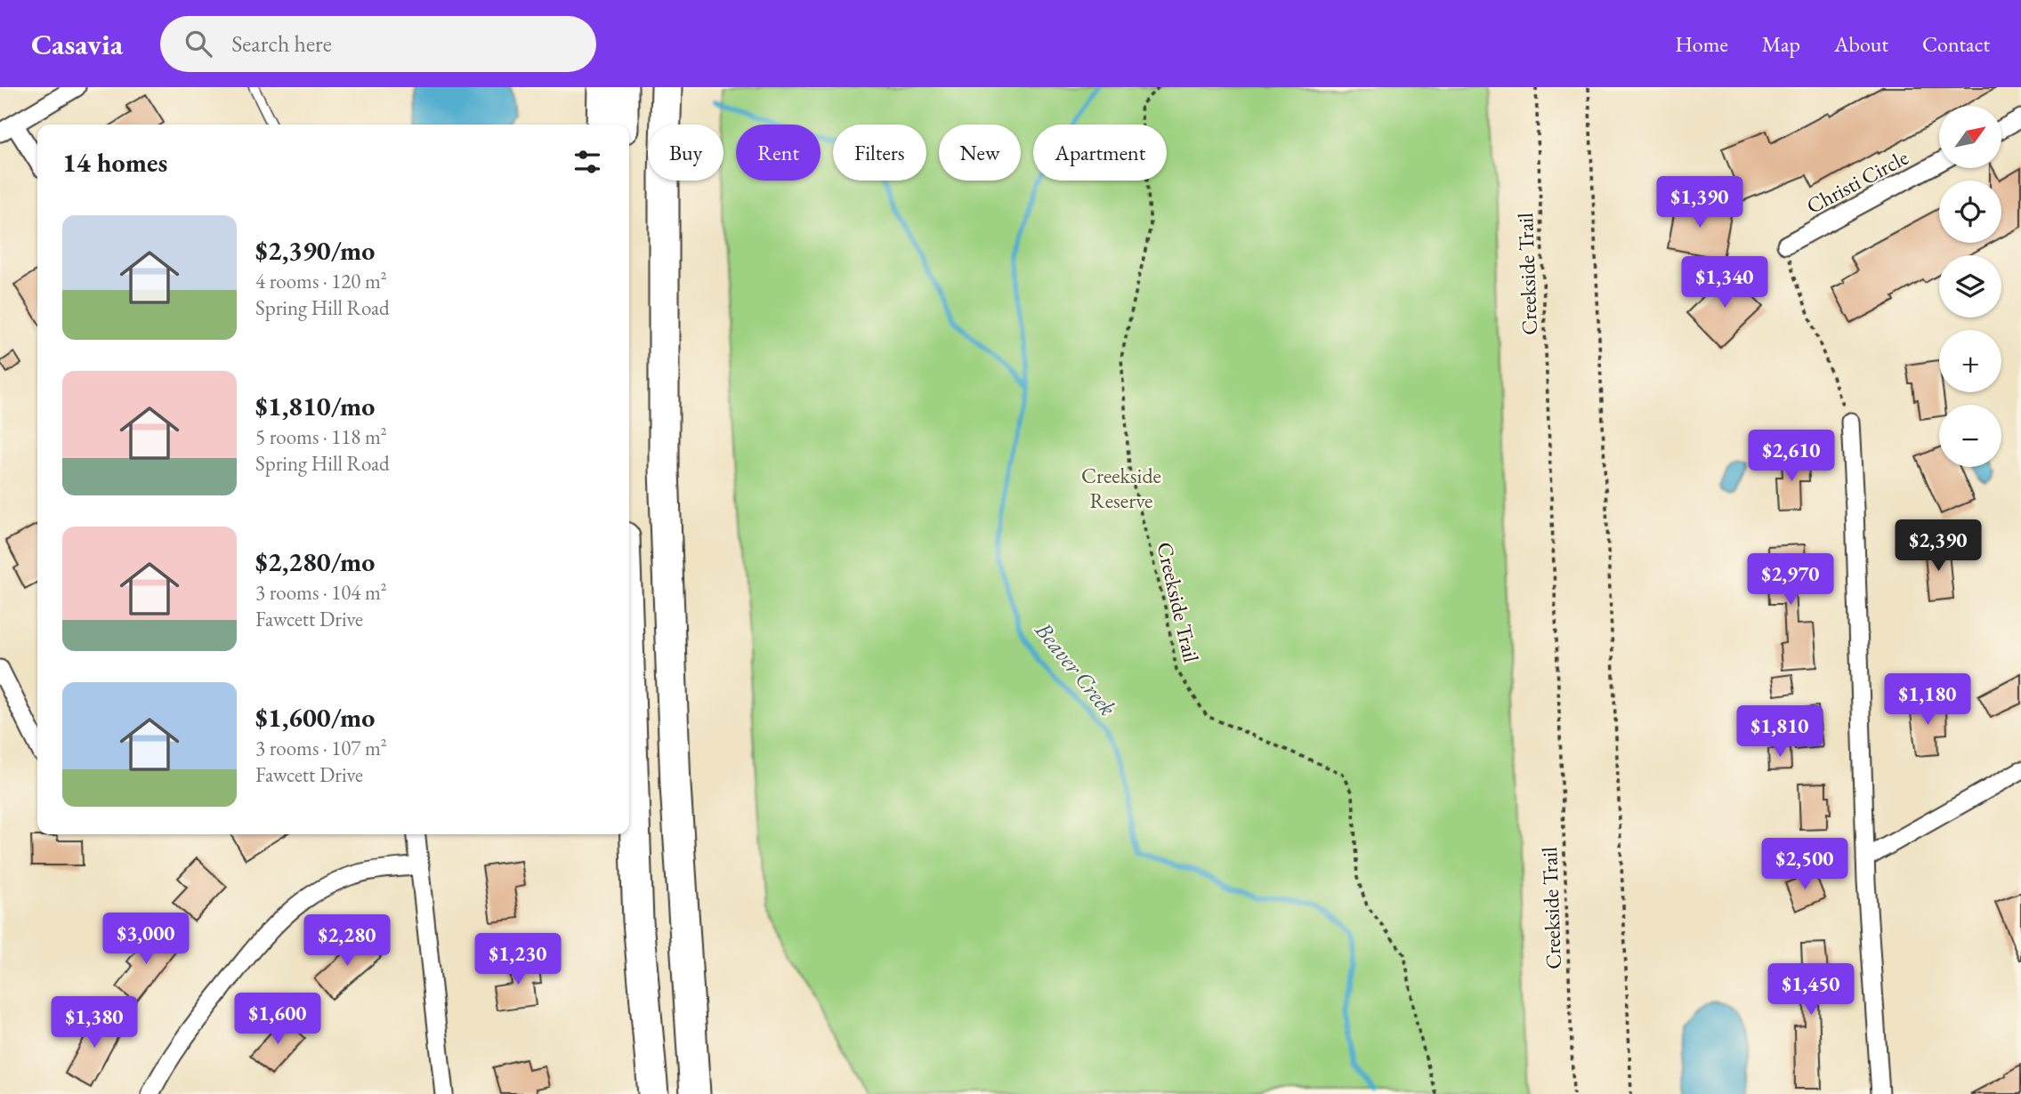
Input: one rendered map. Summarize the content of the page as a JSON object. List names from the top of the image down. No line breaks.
{"streets":{"street":["Christi Circle"],"path":["Creekside Trail"]},"water":["Beaver Creek"],"parks":["Creekside Reserve"],"north":"top right","page":{"header":"Casavia","search":"Search here","nav":["Home","Map","About","Contact"],"map_buttons":["+","−"],"chip":["Buy","Rent","Filters","New","Apartment"],"heading":"14 homes","price":["$1,390","$1,340","$2,610","$2,390","$2,970","$1,180","$1,810","$2,500","$3,000","$2,280","$1,230","$1,450","$1,600","$1,380"],"list":[{"name":"$2,390/mo","note":"4 rooms · 120 m² · Spring Hill Road"},{"name":"$1,810/mo","note":"5 rooms · 118 m² · Spring Hill Road"},{"name":"$2,280/mo","note":"3 rooms · 104 m² · Fawcett Drive"},{"name":"$1,600/mo","note":"3 rooms · 107 m² · Fawcett Drive"}]}}
